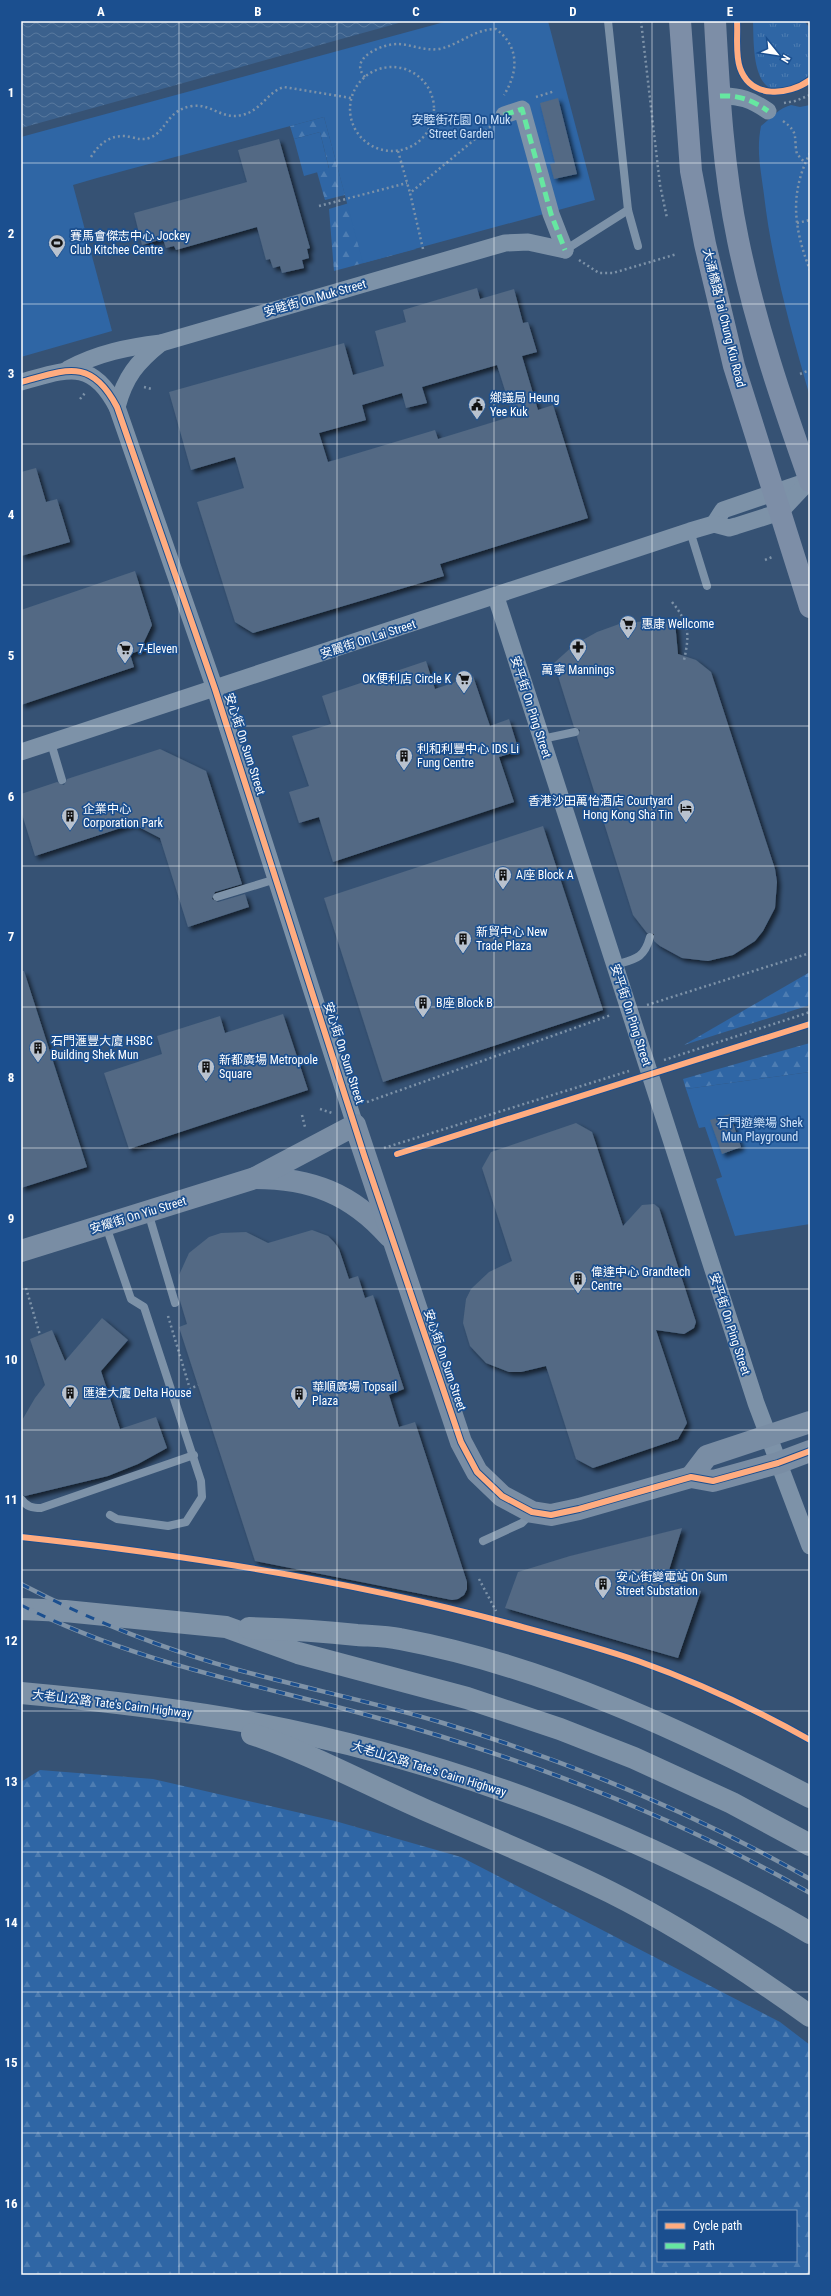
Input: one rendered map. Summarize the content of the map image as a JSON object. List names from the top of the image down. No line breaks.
{"streets":{"highway":["大老山公路 Tate's Cairn Highway"],"main road":["大涌橋路 Tai Chung Kiu Road"],"street":["安睦街 On Muk Street","安麗街 On Lai Street","安平街 On Ping Street","安心街 On Sum Street","安耀街 On Yiu Street"]},"crossings":[["安睦街 On Muk Street","安心街 On Sum Street"],["大涌橋路 Tai Chung Kiu Road","安麗街 On Lai Street"],["安麗街 On Lai Street","安平街 On Ping Street"],["安麗街 On Lai Street","安心街 On Sum Street"],["安平街 On Ping Street","安心街 On Sum Street"],["安心街 On Sum Street","安耀街 On Yiu Street"]],"parks":["安睦街花園 On Muk Street Garden","石門遊樂場 Shek Mun Playground"],"places":{"sports":["賽馬會傑志中心 Jockey Club Kitchee Centre"],"public building":["鄉議局 Heung Yee Kuk"],"supermarket":["惠康 Wellcome","7-Eleven","OK便利店 Circle K"],"pharmacy":["萬寧 Mannings"],"building":["利和利豐中心 IDS Li Fung Centre","企業中心 Corporation Park","A座 Block A","新貿中心 New Trade Plaza","B座 Block B","石門滙豐大廈 HSBC Building Shek Mun","新都廣場 Metropole Square","偉達中心 Grandtech Centre","匯達大廈 Delta House","華順廣場 Topsail Plaza","安心街變電站 On Sum Street Substation"],"hotel":["香港沙田萬怡酒店 Courtyard Hong Kong Sha Tin"]},"legend":["Cycle path","Path"],"north":"bottom right","grid":{"columns":["A","B","C","D","E"],"rows":["1","2","3","4","5","6","7","8","9","10","11","12","13","14","15","16"]}}
